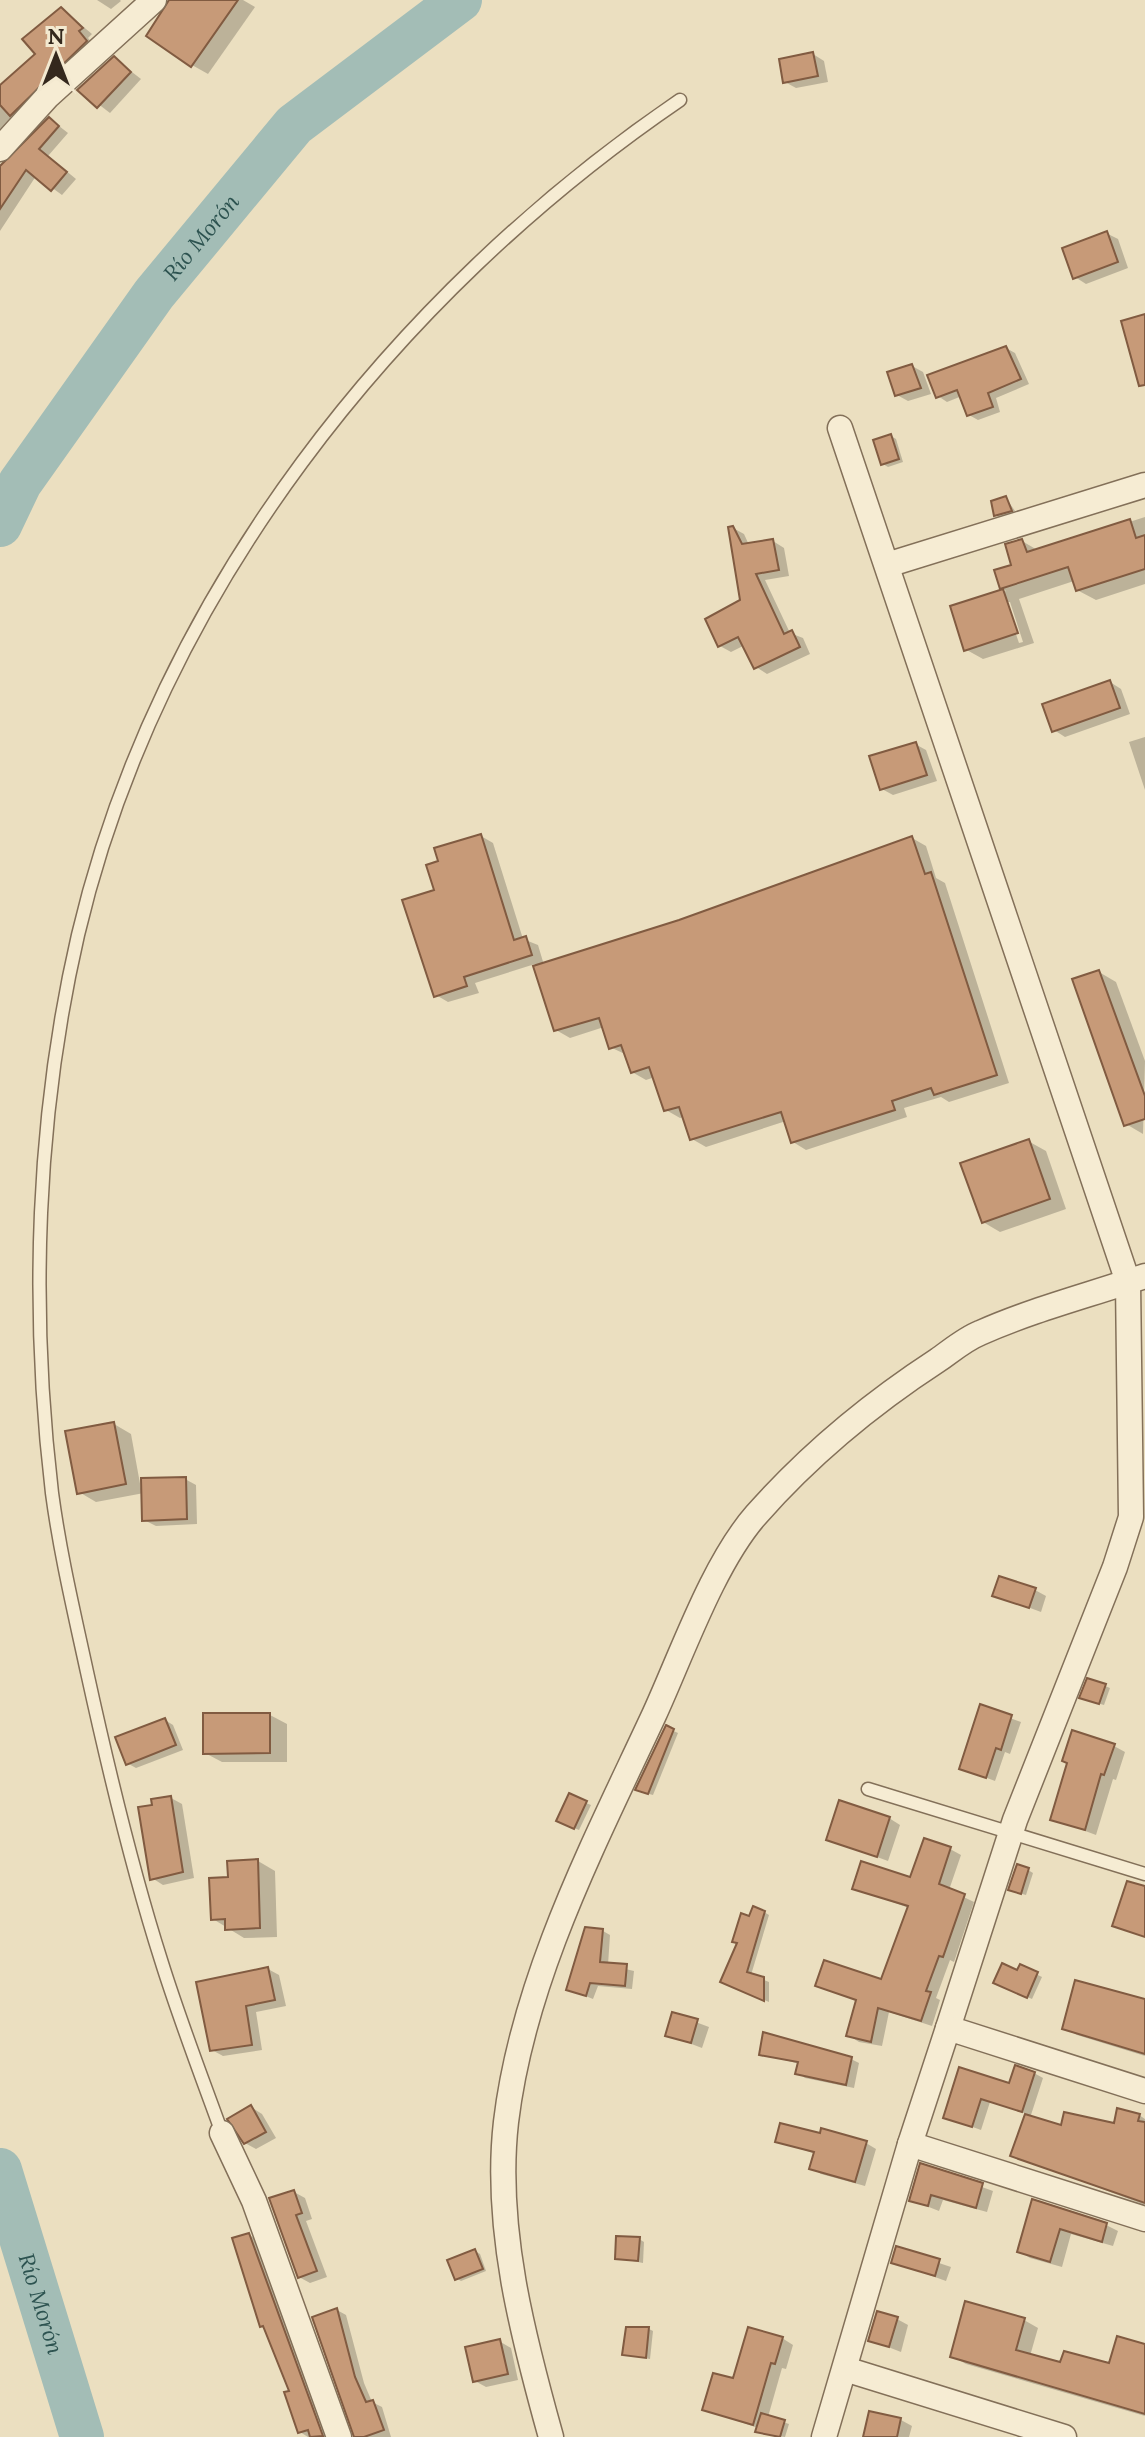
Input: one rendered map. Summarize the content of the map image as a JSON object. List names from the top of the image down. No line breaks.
{"water":["Río Morón"],"north":"top"}
